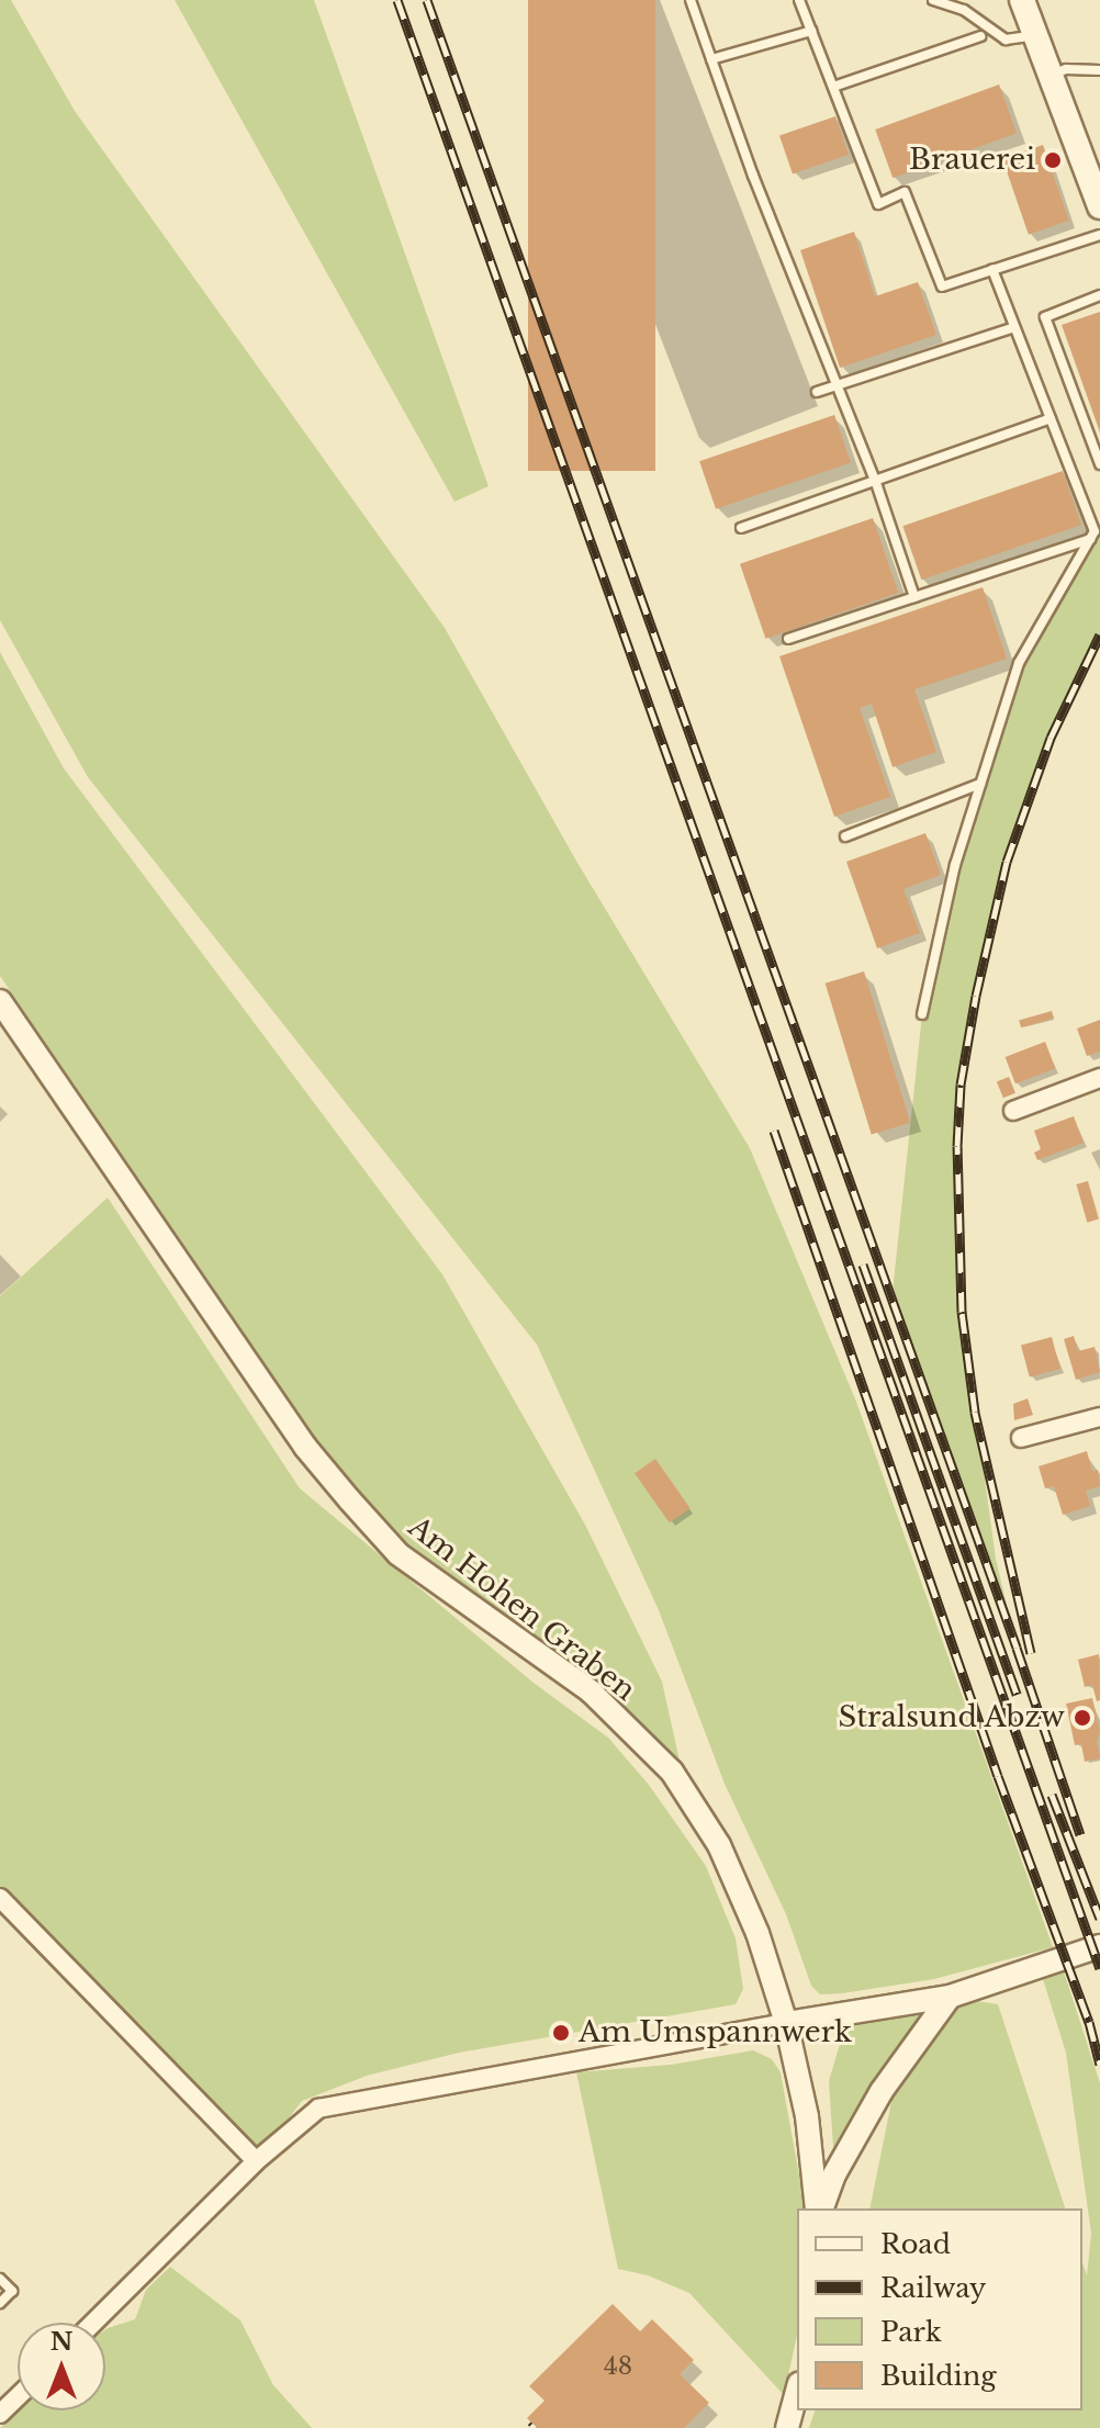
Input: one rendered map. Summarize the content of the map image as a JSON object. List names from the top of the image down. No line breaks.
{"streets":{"street":["Am Hohen Graben"]},"places":["Brauerei","Stralsund Abzw","Am Umspannwerk"],"house_numbers":["48"],"legend":["Road","Railway","Park","Building"],"north":"top"}
